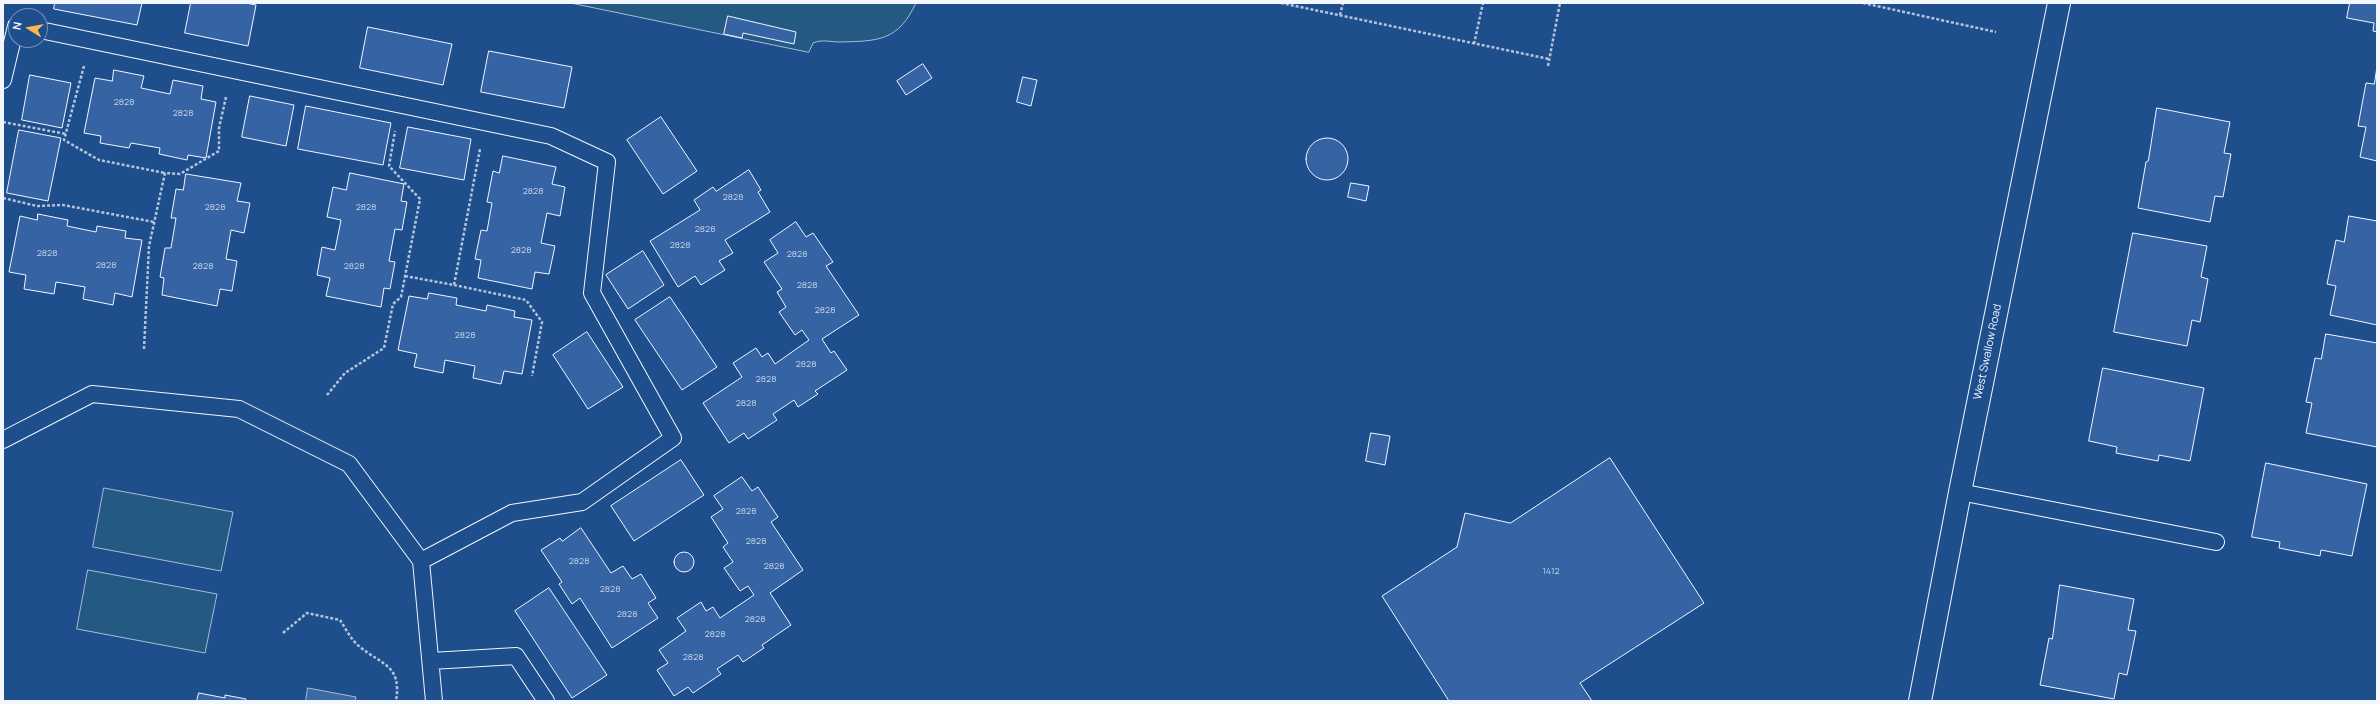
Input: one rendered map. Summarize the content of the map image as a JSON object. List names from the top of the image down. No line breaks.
{"streets":{"street":["West Swallow Road"]},"house_numbers":["2828","2828","2828","2828","2828","2828","2828","2828","2828","2828","2828","2828","2828","2828","2828","2828","2828","2828","2828","2828","2828","2828","2828","2828","1412","2828","2828","2828","2828","2828"],"north":"left"}
